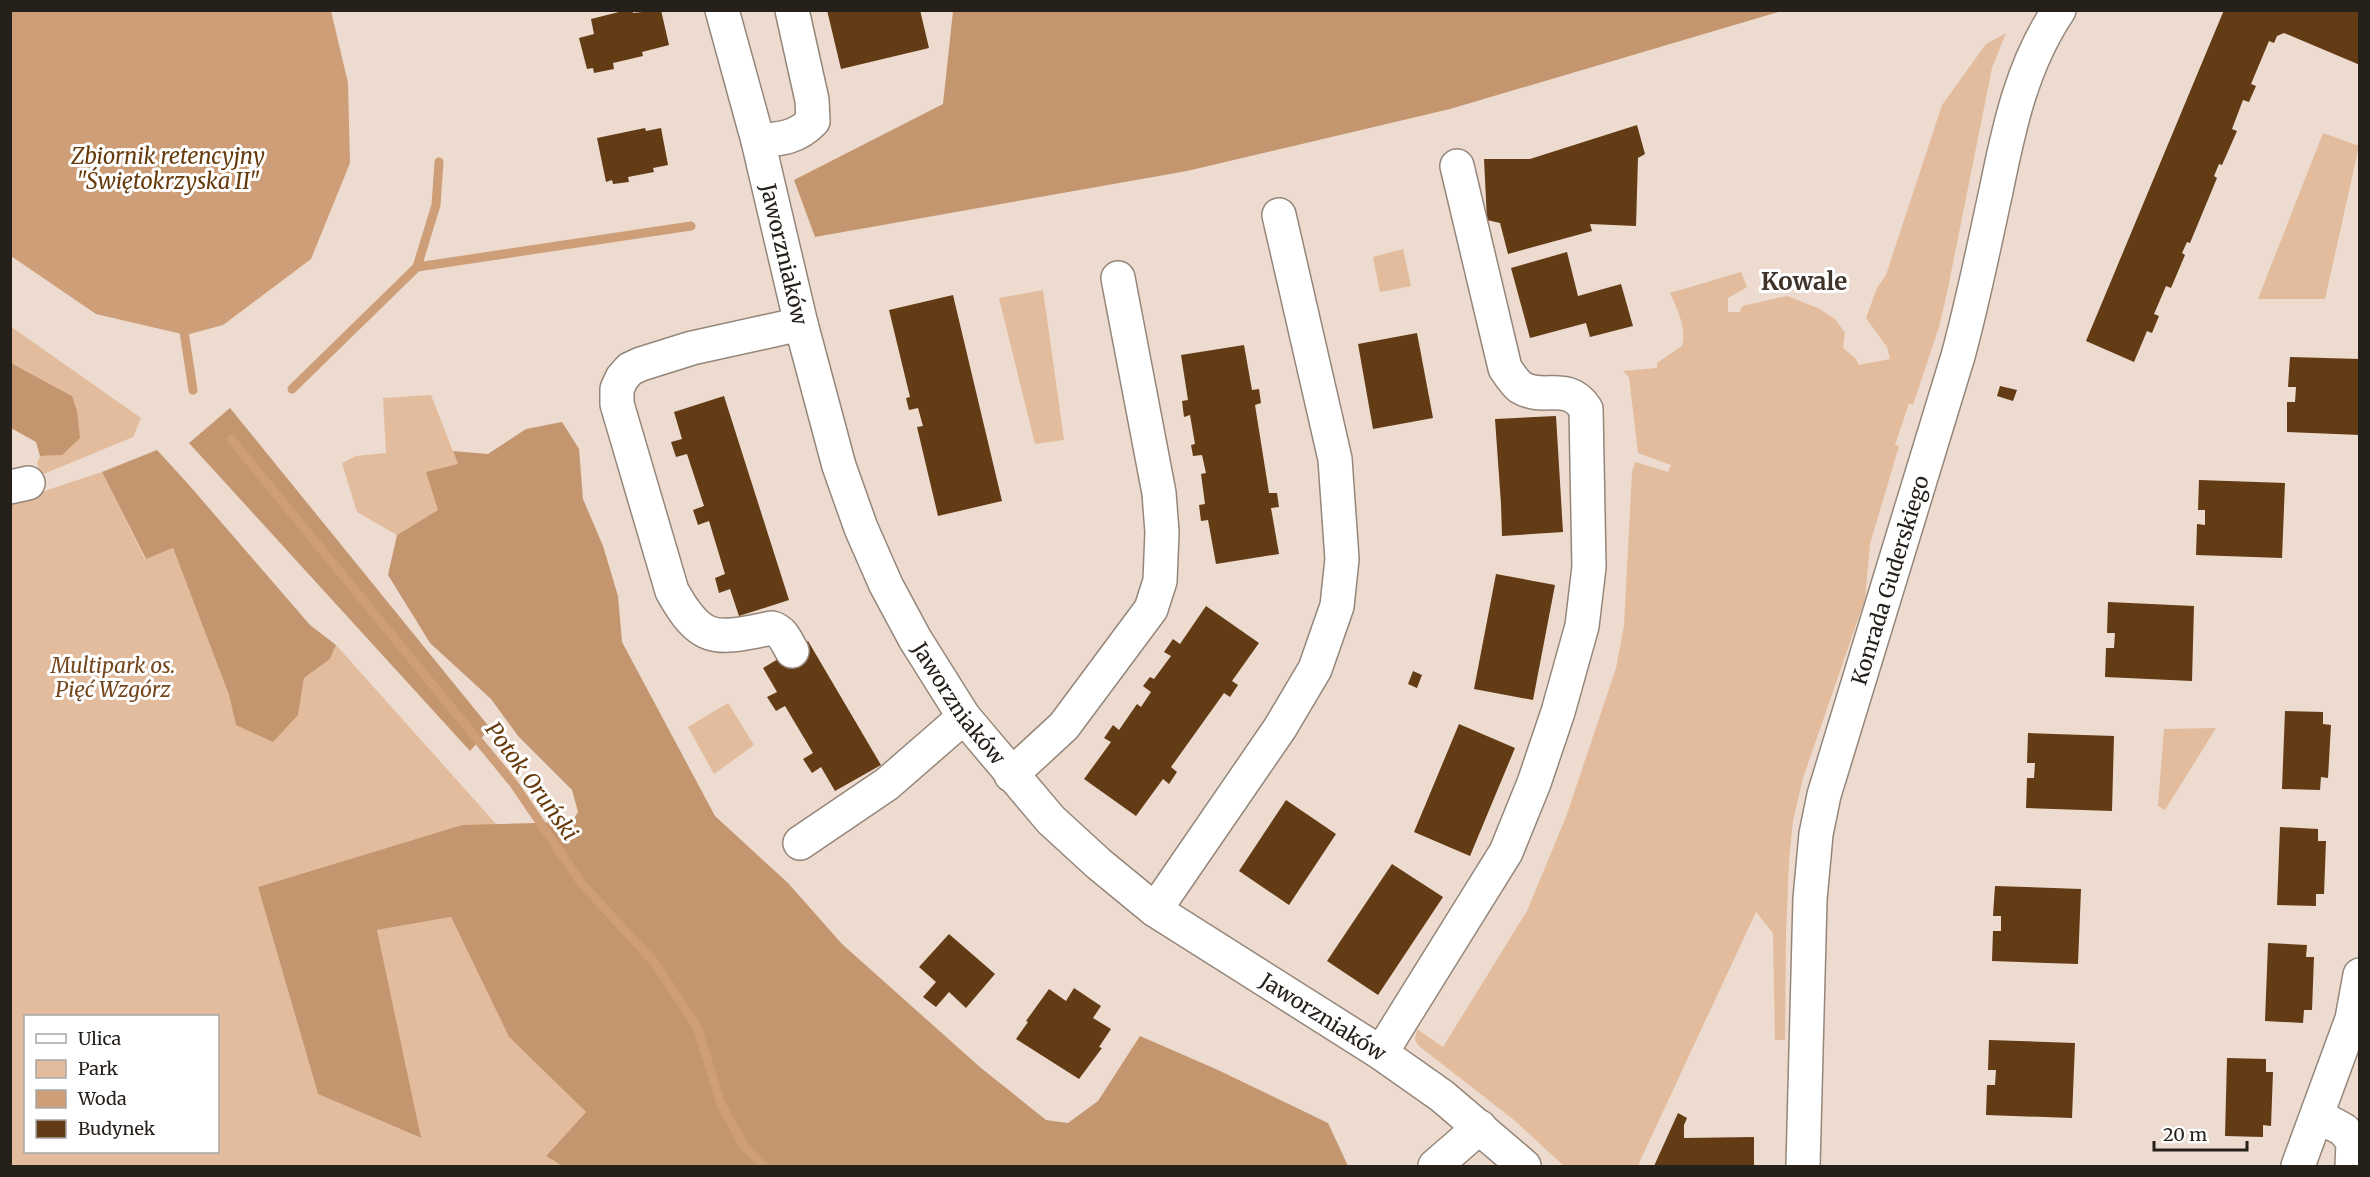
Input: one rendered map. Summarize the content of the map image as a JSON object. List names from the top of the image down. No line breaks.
{"streets":{"street":["Jaworzniaków","Konrada Guderskiego"]},"districts":["Kowale"],"water":["Zbiornik retencyjny \"Świętokrzyska II\"","Potok Oruński"],"parks":["Multipark os. Pięć Wzgórz"],"legend":["Ulica","Park","Woda","Budynek"],"scale_bar":"20 m"}
